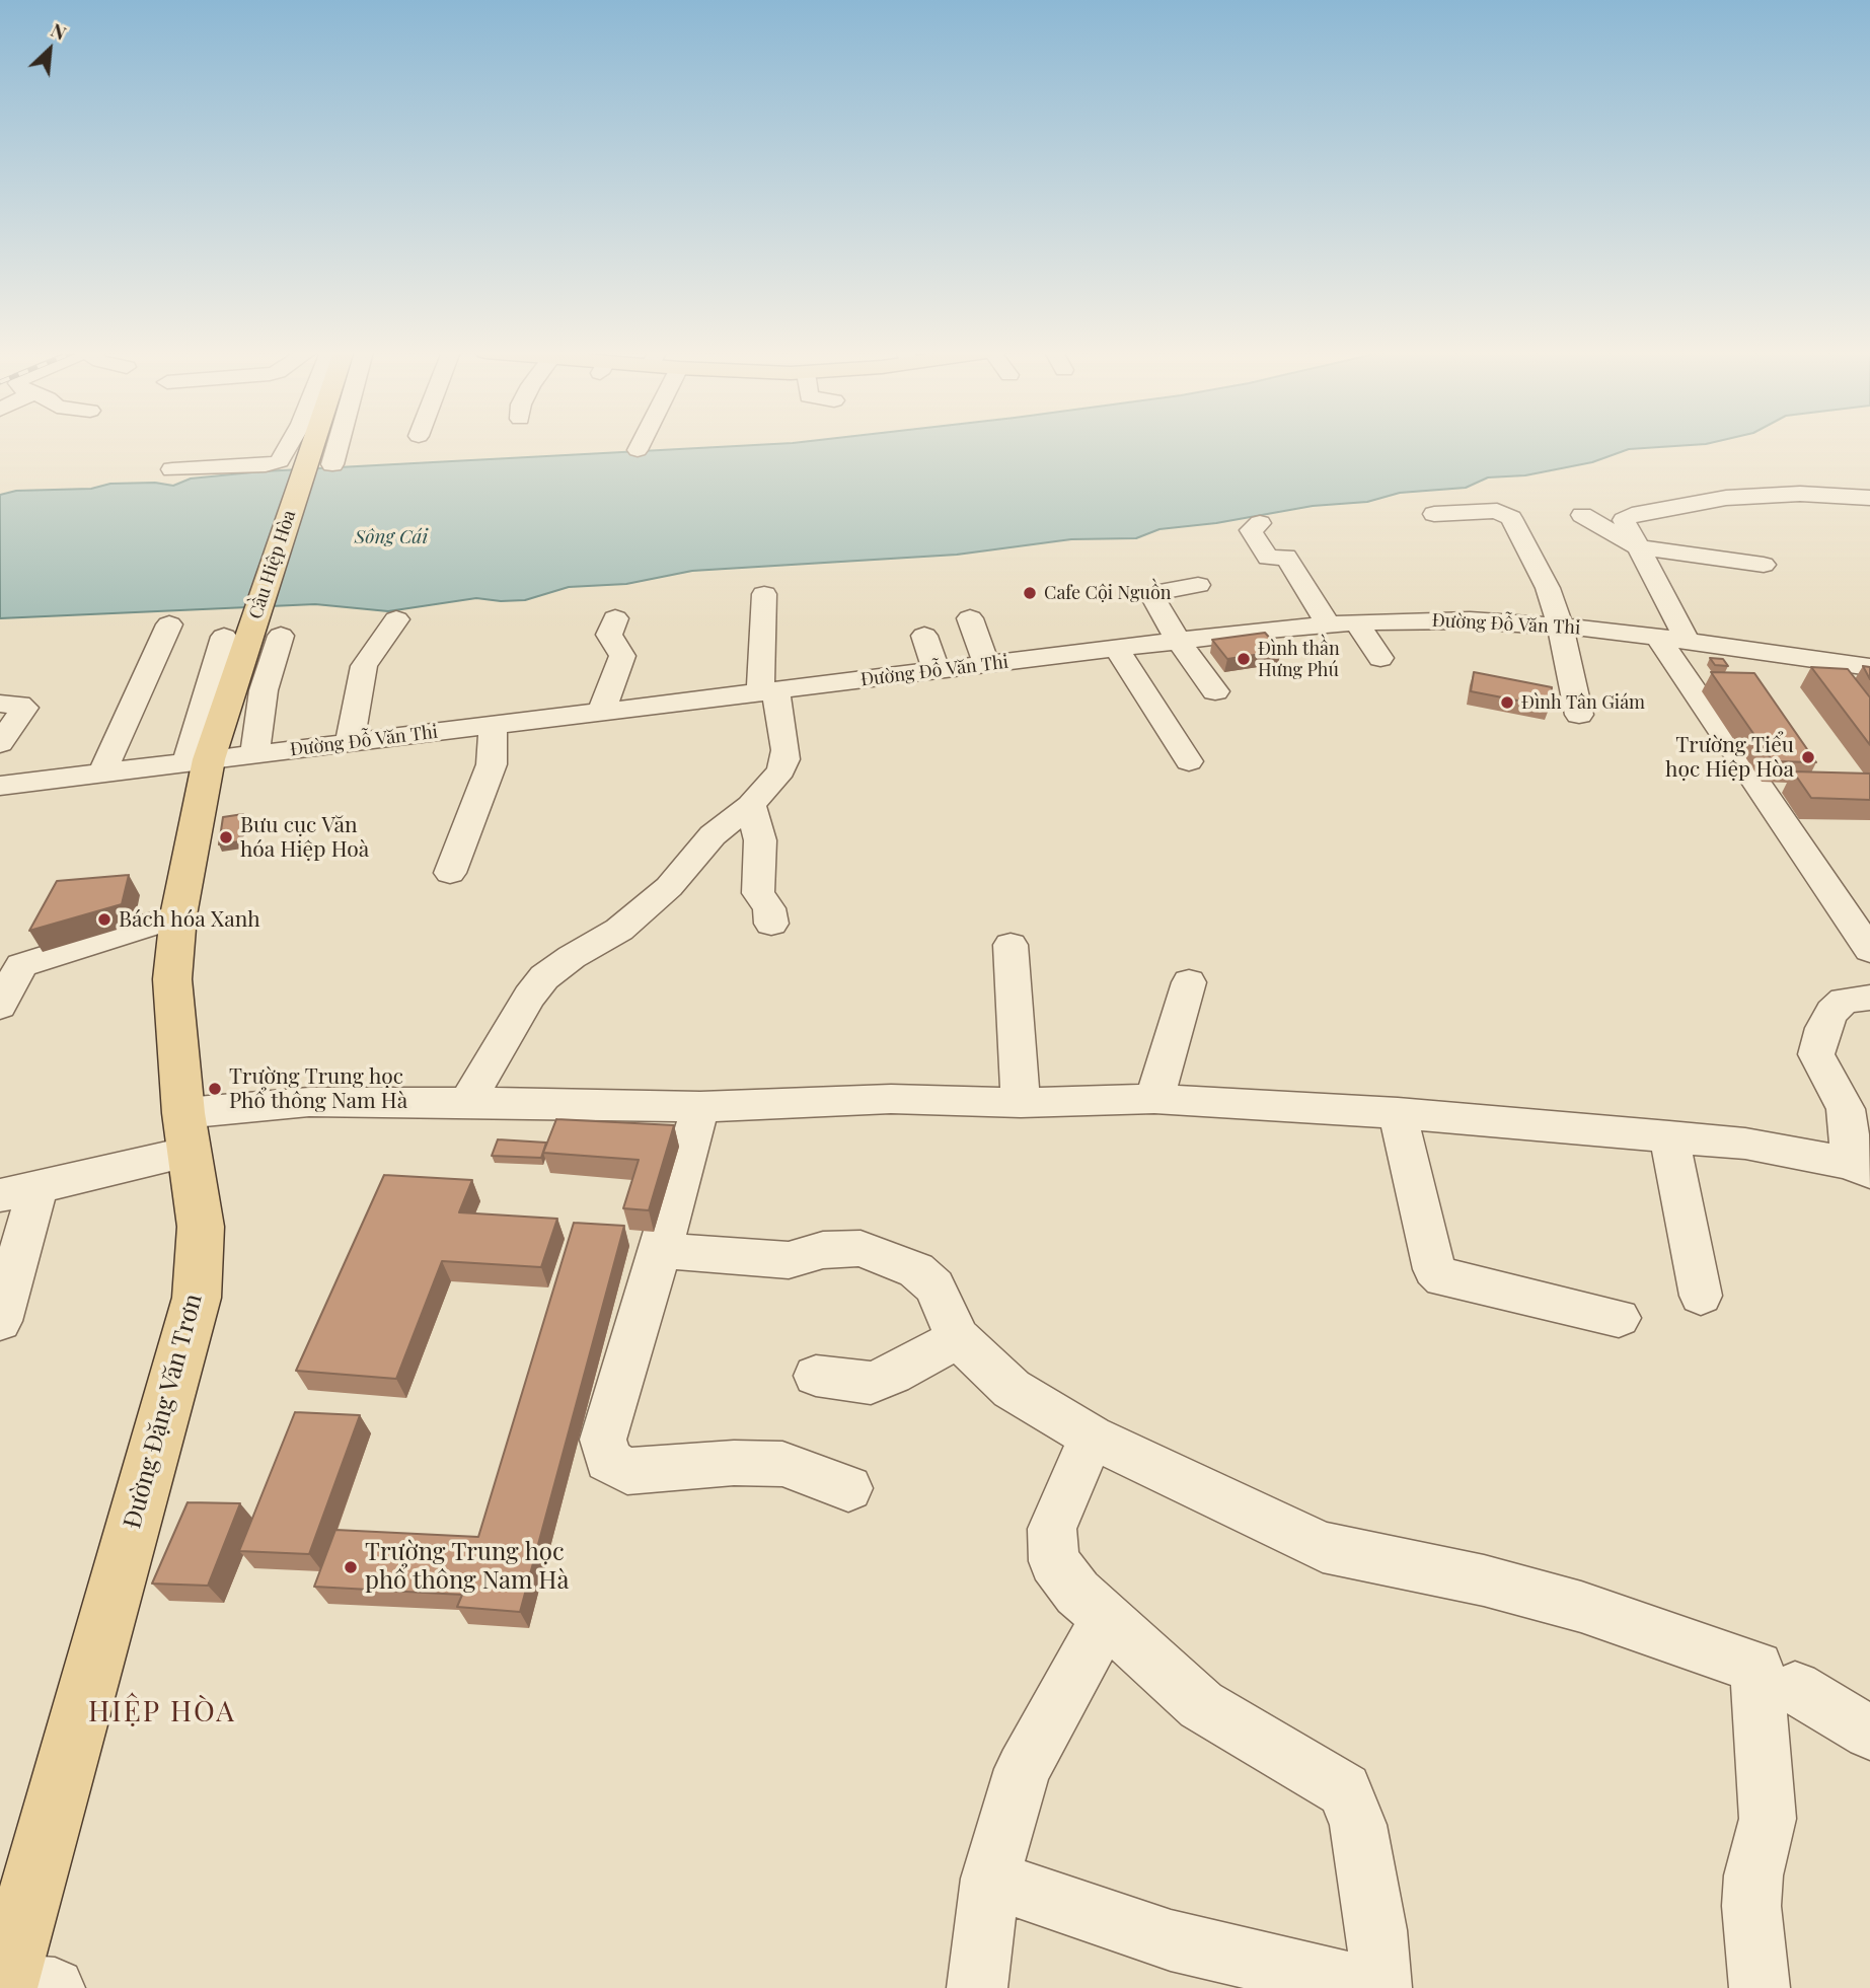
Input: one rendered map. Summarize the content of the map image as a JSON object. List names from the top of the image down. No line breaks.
{"streets":{"main road":["Cầu Hiệp Hòa","Đường Đặng Văn Trơn"],"street":["Đường Đỗ Văn Thi"]},"crossings":[["Cầu Hiệp Hòa","Đường Đặng Văn Trơn"],["Đường Đỗ Văn Thi","Đường Đặng Văn Trơn"]],"districts":["HIỆP HÒA"],"water":["Sông Cái"],"places":["Cafe Cội Nguồn","Đình thần Hưng Phú","Đình Tân Giám","Trường Tiểu học Hiệp Hòa","Bưu cục Văn hóa Hiệp Hoà","Bách hóa Xanh","Trường Trung học Phổ thông Nam Hà","Trường Trung học phổ thông Nam Hà"],"north":"top right"}
